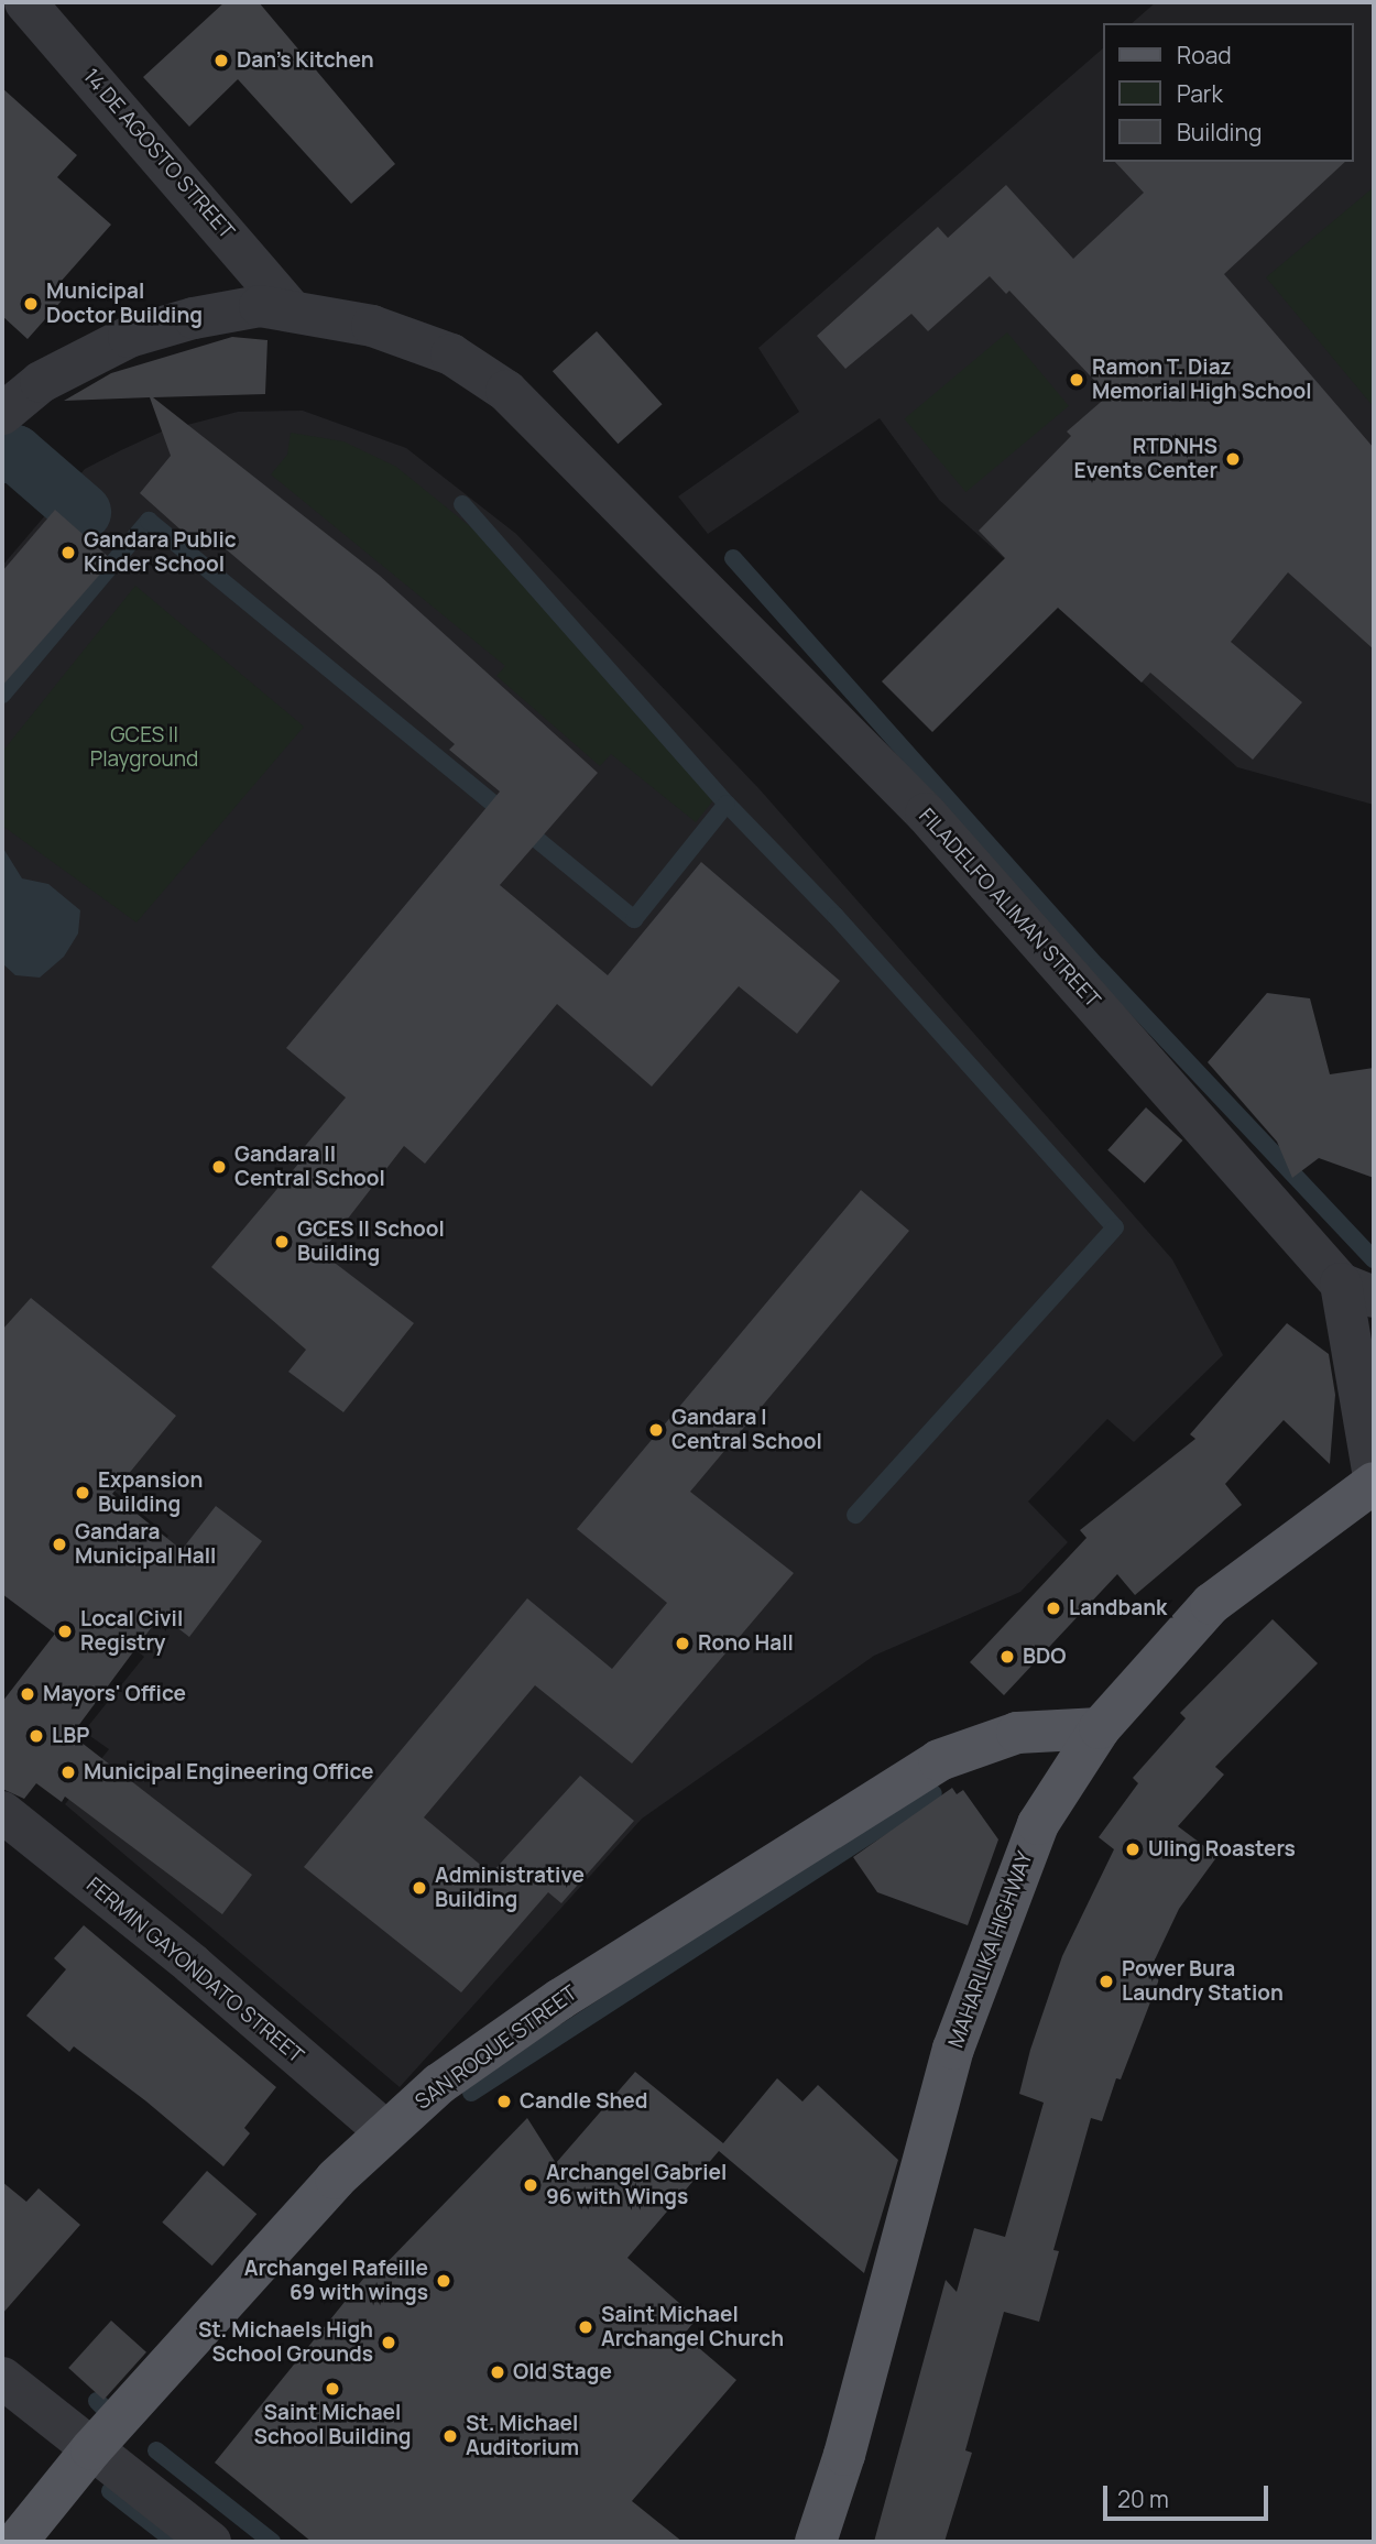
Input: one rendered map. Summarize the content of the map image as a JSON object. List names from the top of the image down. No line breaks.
{"streets":{"main road":["MAHARLIKA HIGHWAY","SAN ROQUE STREET"],"street":["14 DE AGOSTO STREET","FILADELFO ALIMAN STREET","FERMIN GAYONDATO STREET"]},"crossings":[["14 DE AGOSTO STREET","FILADELFO ALIMAN STREET"],["MAHARLIKA HIGHWAY","SAN ROQUE STREET"],["FERMIN GAYONDATO STREET","SAN ROQUE STREET"]],"parks":["GCES II Playground"],"places":["Dan's Kitchen","Municipal Doctor Building","Ramon T. Diaz Memorial High School","RTDNHS Events Center","Gandara Public Kinder School","Gandara II Central School","GCES II School Building","Gandara I Central School","Expansion Building","Gandara Municipal Hall","Landbank","Local Civil Registry","Rono Hall","BDO","Mayors' Office","LBP","Municipal Engineering Office","Uling Roasters","Administrative Building","Power Bura Laundry Station","Candle Shed","Archangel Gabriel 96 with Wings","Archangel Rafeille 69 with wings","Saint Michael Archangel Church","St. Michaels High School Grounds","Old Stage","Saint Michael School Building","St. Michael Auditorium"],"legend":["Road","Park","Building"],"scale_bar":"20 m"}
